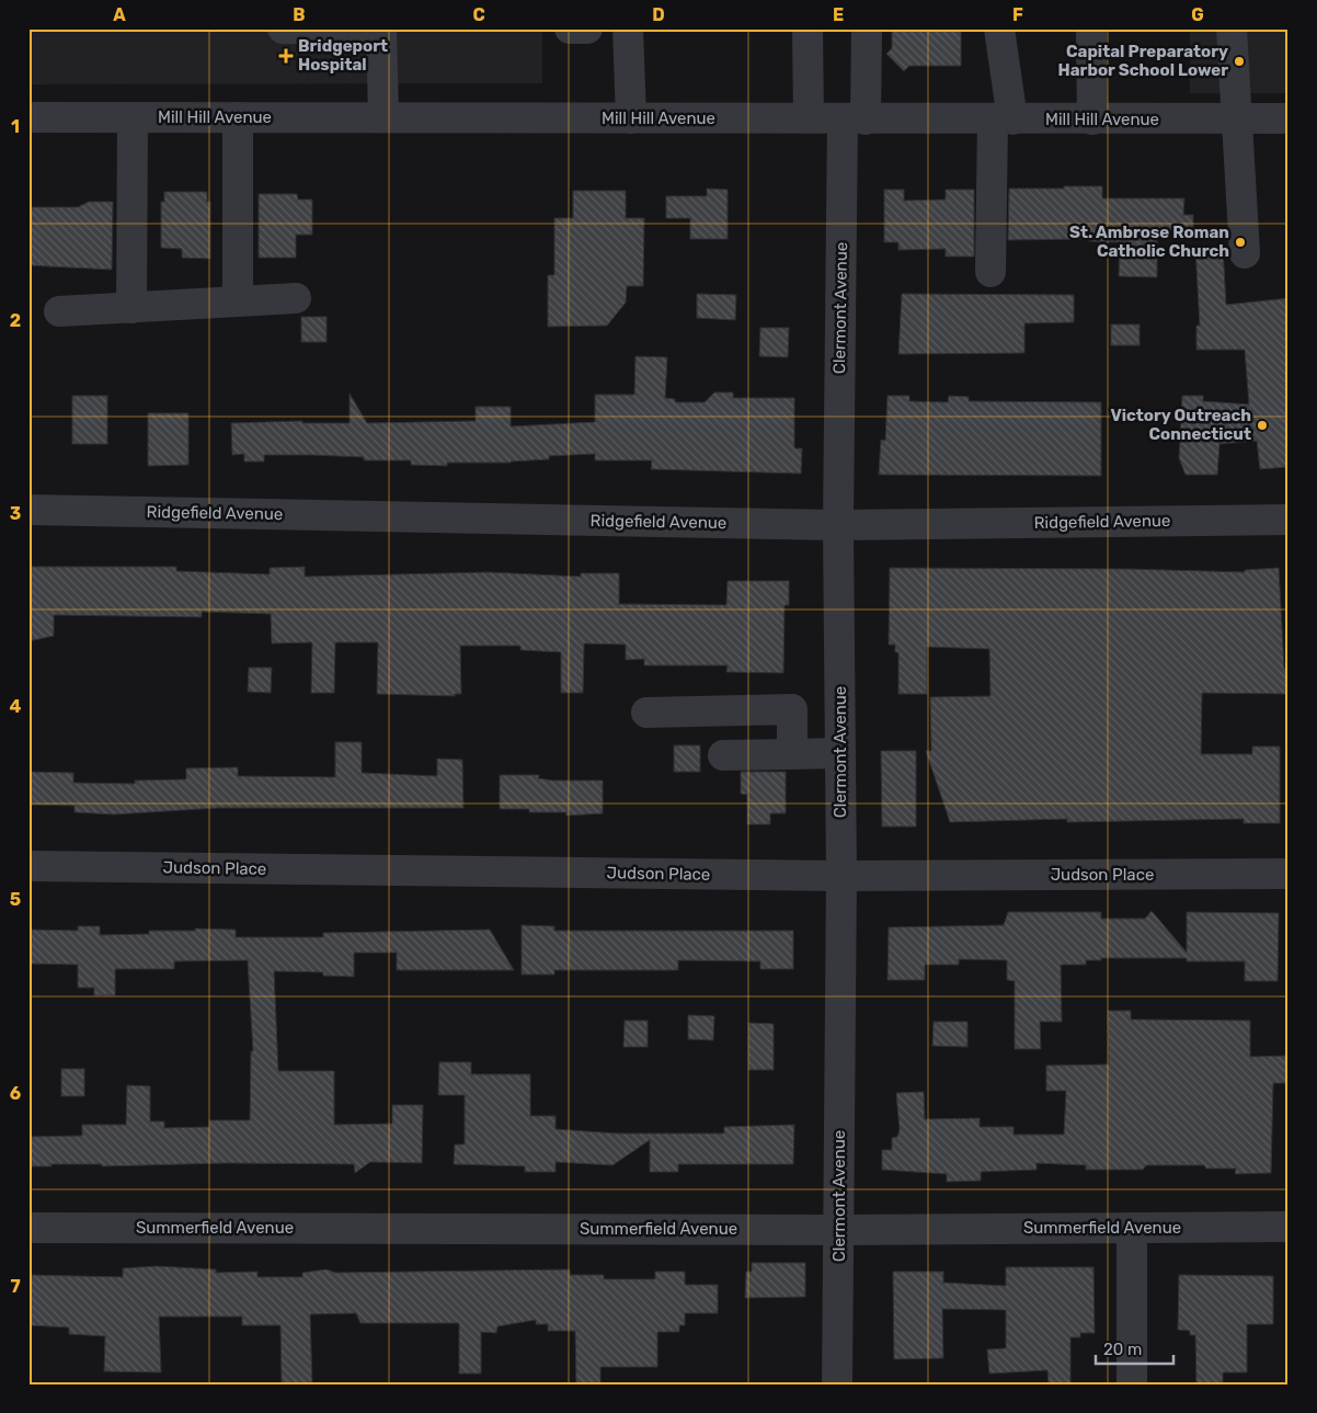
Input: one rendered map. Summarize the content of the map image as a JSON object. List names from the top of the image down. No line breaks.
{"streets":{"street":["Mill Hill Avenue","Clermont Avenue","Ridgefield Avenue","Judson Place","Summerfield Avenue"]},"crossings":[["Mill Hill Avenue","Clermont Avenue"],["Clermont Avenue","Ridgefield Avenue"],["Clermont Avenue","Judson Place"],["Clermont Avenue","Summerfield Avenue"]],"places":{"health":["Bridgeport Hospital"],"other":["Capital Preparatory Harbor School Lower","St. Ambrose Roman Catholic Church","Victory Outreach Connecticut"]},"scale_bar":"20 m","grid":{"columns":["A","B","C","D","E","F","G"],"rows":["1","2","3","4","5","6","7"]}}
